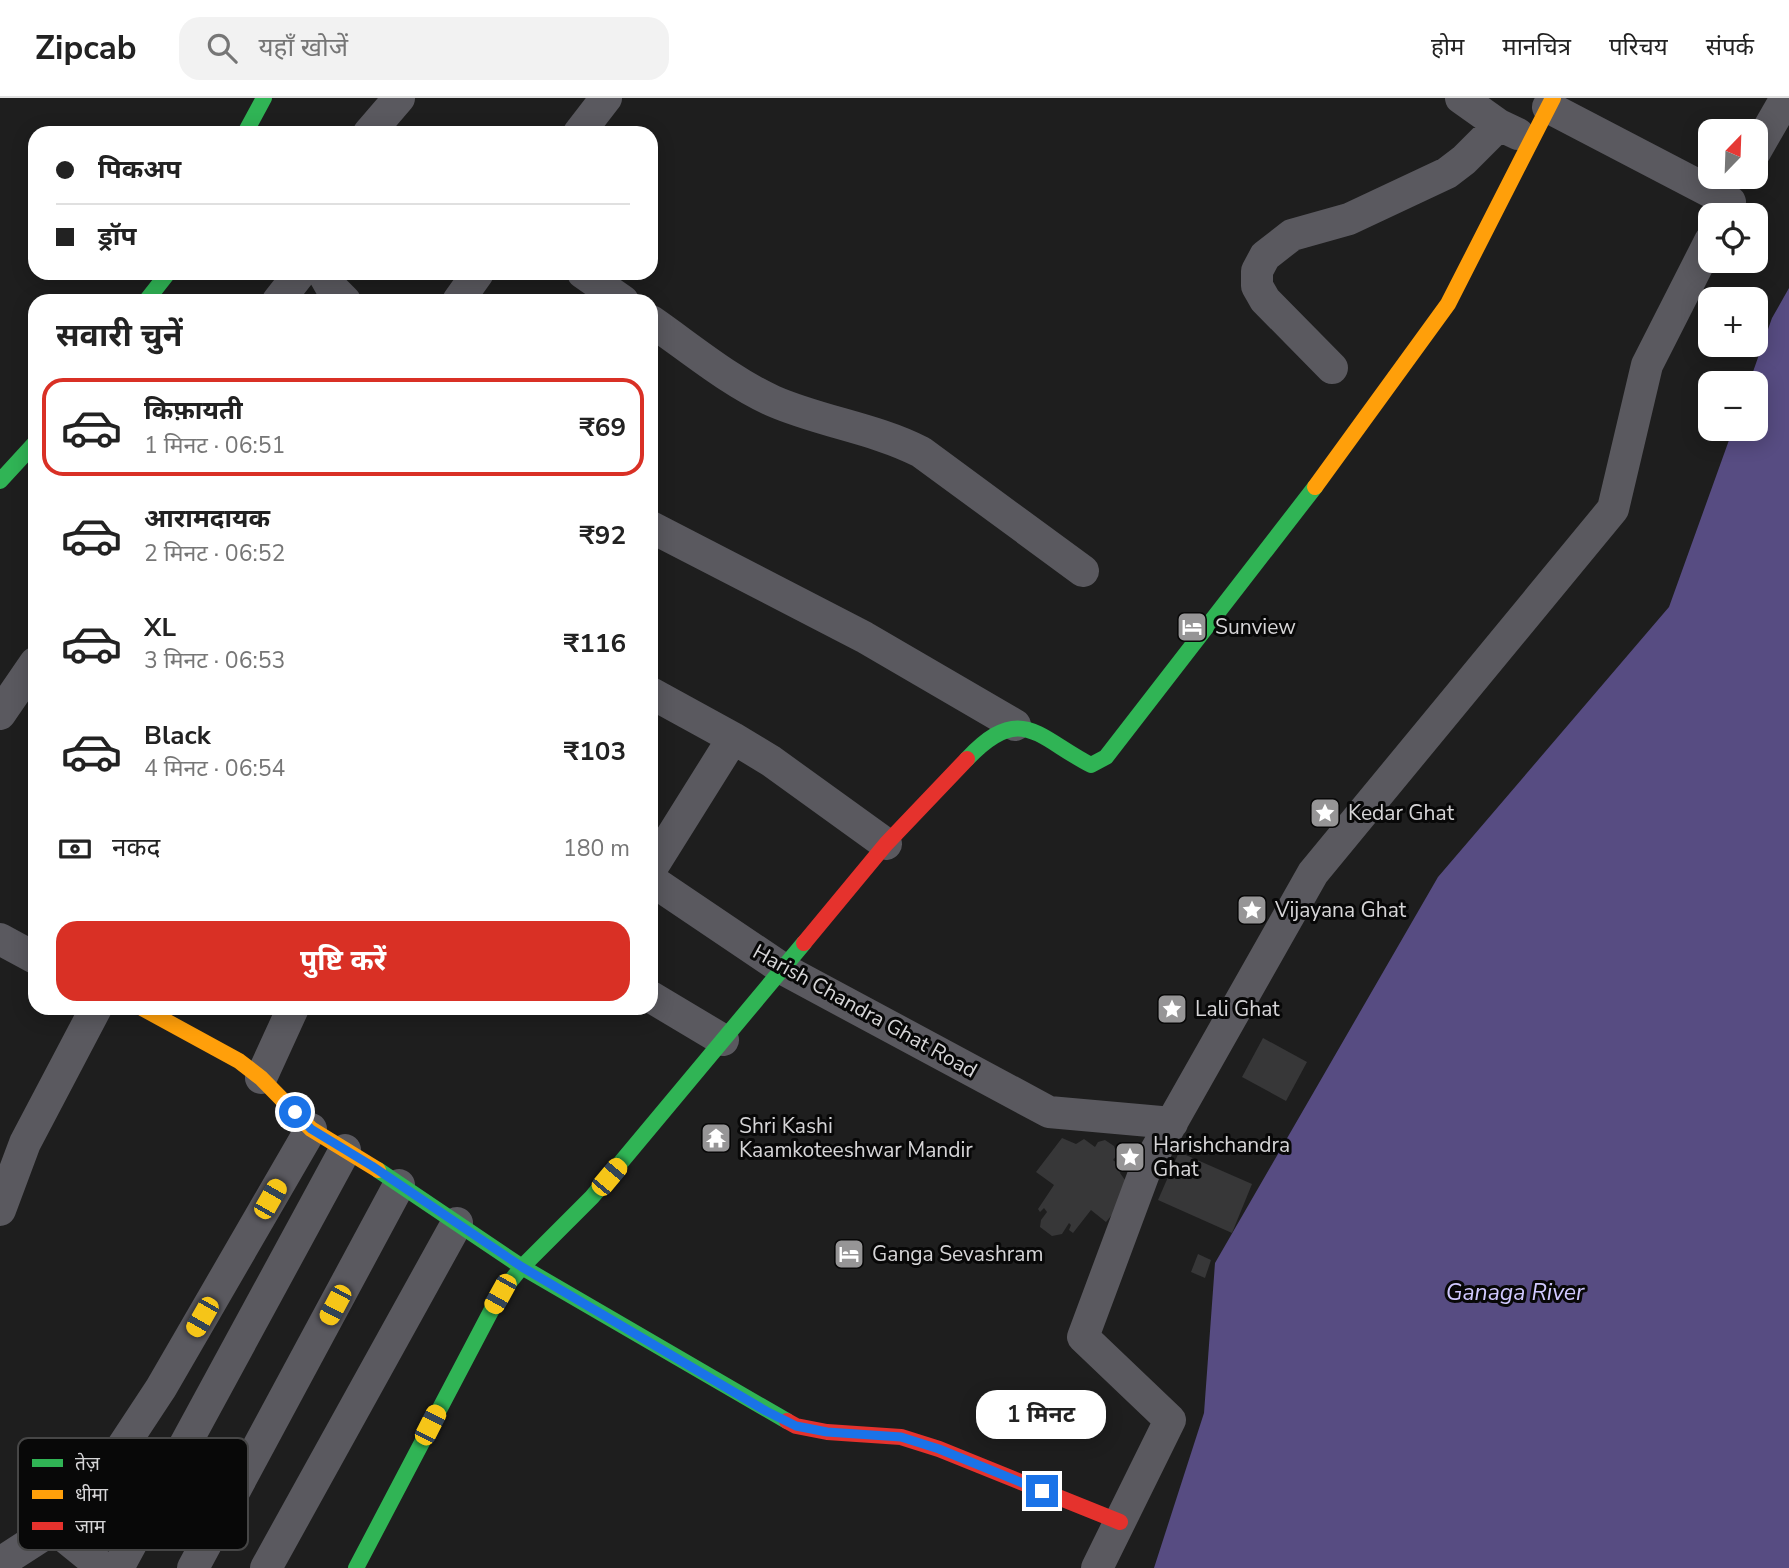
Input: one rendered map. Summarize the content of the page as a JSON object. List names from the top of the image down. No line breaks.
{"streets":{"street":["Harish Chandra Ghat Road"]},"water":["Ganaga River"],"places":{"hotel":["Sunview","Ganga Sevashram"],"place":["Kedar Ghat","Vijayana Ghat","Lali Ghat","Harishchandra Ghat"],"temple":["Shri Kashi Kaamkoteeshwar Mandir"]},"legend":["तेज़","धीमा","जाम"],"north":"top right","page":{"header":"Zipcab","search":"यहाँ खोजें","nav":["होम","मानचित्र","परिचय","संपर्क"],"map_buttons":["+","−"],"banner":["पिकअप","ड्रॉप"],"heading":"सवारी चुनें","list":[{"name":"किफ़ायती","note":"1 मिनट · 06:51","value":"₹69"},{"name":"आरामदायक","note":"2 मिनट · 06:52","value":"₹92"},{"name":"XL","note":"3 मिनट · 06:53","value":"₹116"},{"name":"Black","note":"4 मिनट · 06:54","value":"₹103"}],"pay":["नकद","180 m"],"buttons":"पुष्टि करें","bubble":"1 मिनट"}}
